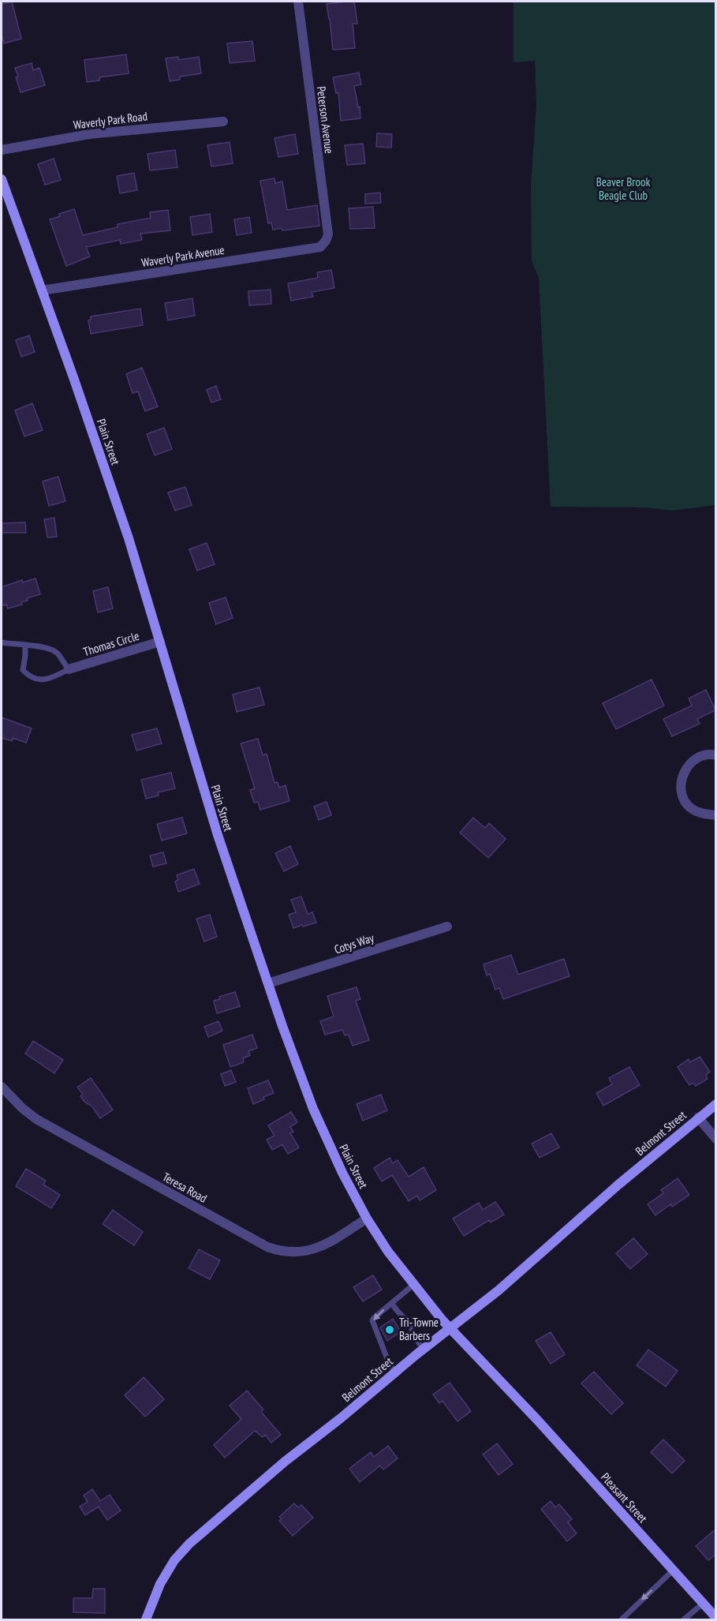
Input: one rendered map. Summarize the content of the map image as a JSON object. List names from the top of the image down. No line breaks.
{"streets":{"main road":["Plain Street","Belmont Street","Pleasant Street"],"street":["Peterson Avenue","Waverly Park Road","Waverly Park Avenue","Thomas Circle","Cotys Way","Teresa Road"]},"crossings":[["Peterson Avenue","Waverly Park Avenue"],["Waverly Park Avenue","Plain Street"],["Plain Street","Thomas Circle"],["Plain Street","Cotys Way"],["Plain Street","Belmont Street"],["Plain Street","Teresa Road"],["Plain Street","Pleasant Street"]],"parks":["Beaver Brook Beagle Club"],"places":["Tri-Towne Barbers"]}
